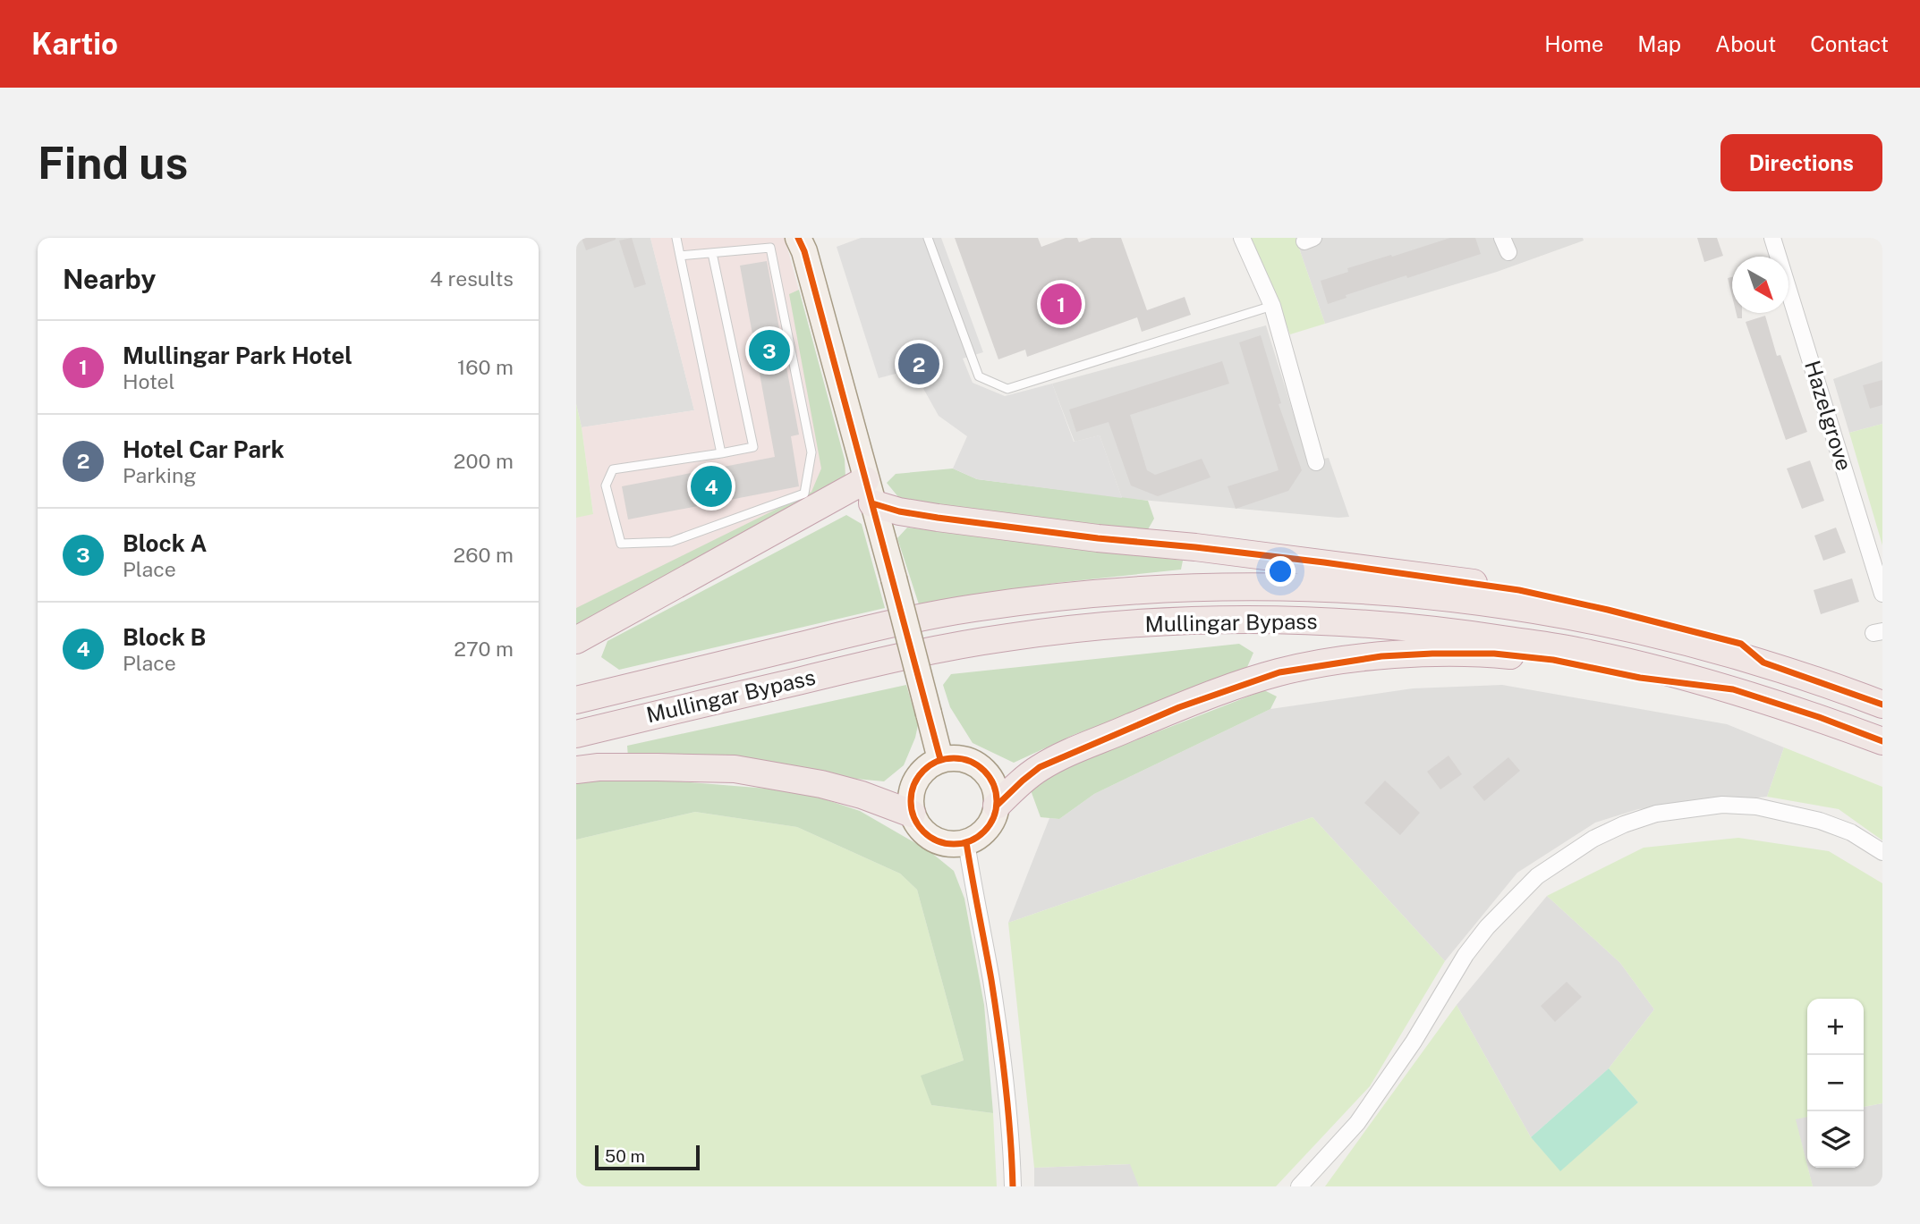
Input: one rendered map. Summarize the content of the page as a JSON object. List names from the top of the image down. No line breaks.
{"streets":{"highway":["Mullingar Bypass"],"street":["Hazelgrove"]},"scale_bar":"50 m","north":"bottom right","page":{"header":"Kartio","nav":["Home","Map","About","Contact"],"buttons":"Directions","title":"Find us","heading":["Nearby","4 results"],"pins":["1","3","2","4"],"list":[{"mark":"1","name":"Mullingar Park Hotel","note":"Hotel","value":"160 m"},{"mark":"2","name":"Hotel Car Park","note":"Parking","value":"200 m"},{"mark":"3","name":"Block A","note":"Place","value":"260 m"},{"mark":"4","name":"Block B","note":"Place","value":"270 m"}],"map_buttons":["+","−"],"scale":"50 m"}}
